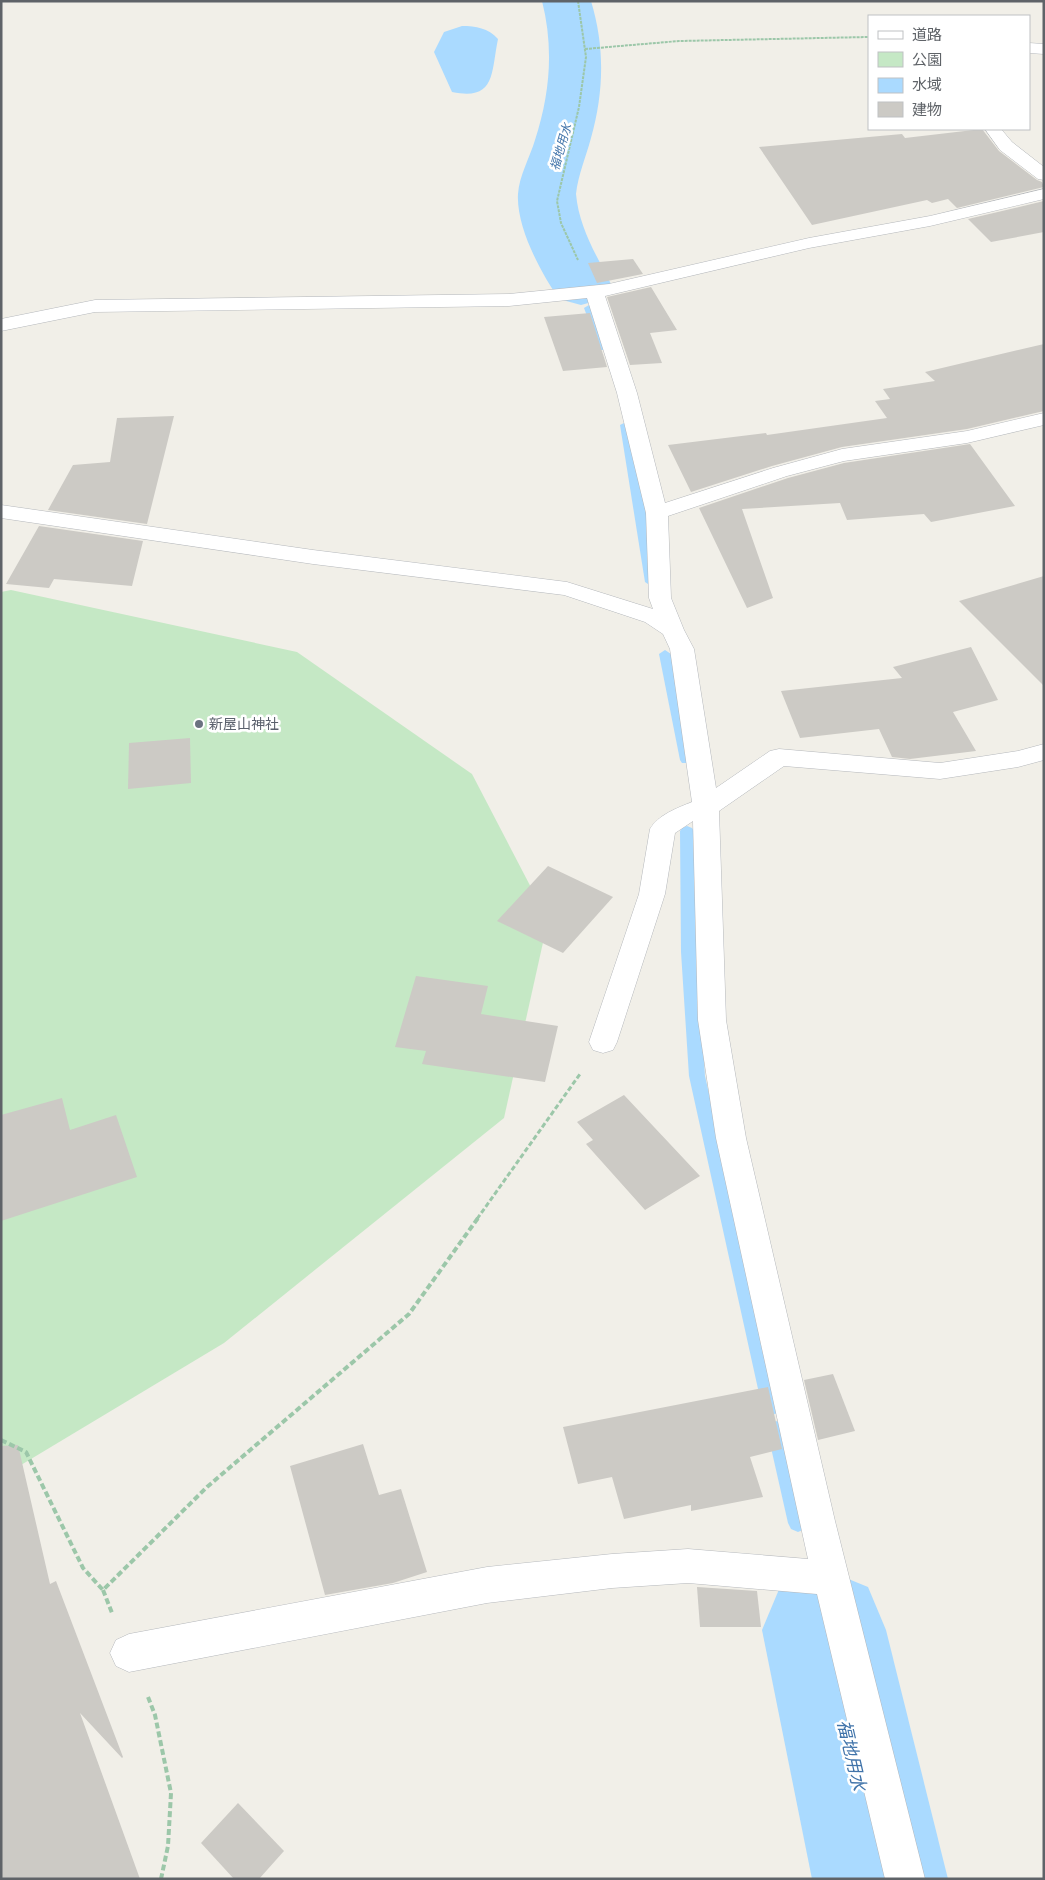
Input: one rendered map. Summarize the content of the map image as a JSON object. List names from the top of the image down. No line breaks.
{"water":["福地用水"],"places":["新屋山神社"],"legend":["道路","公園","水域","建物"]}
